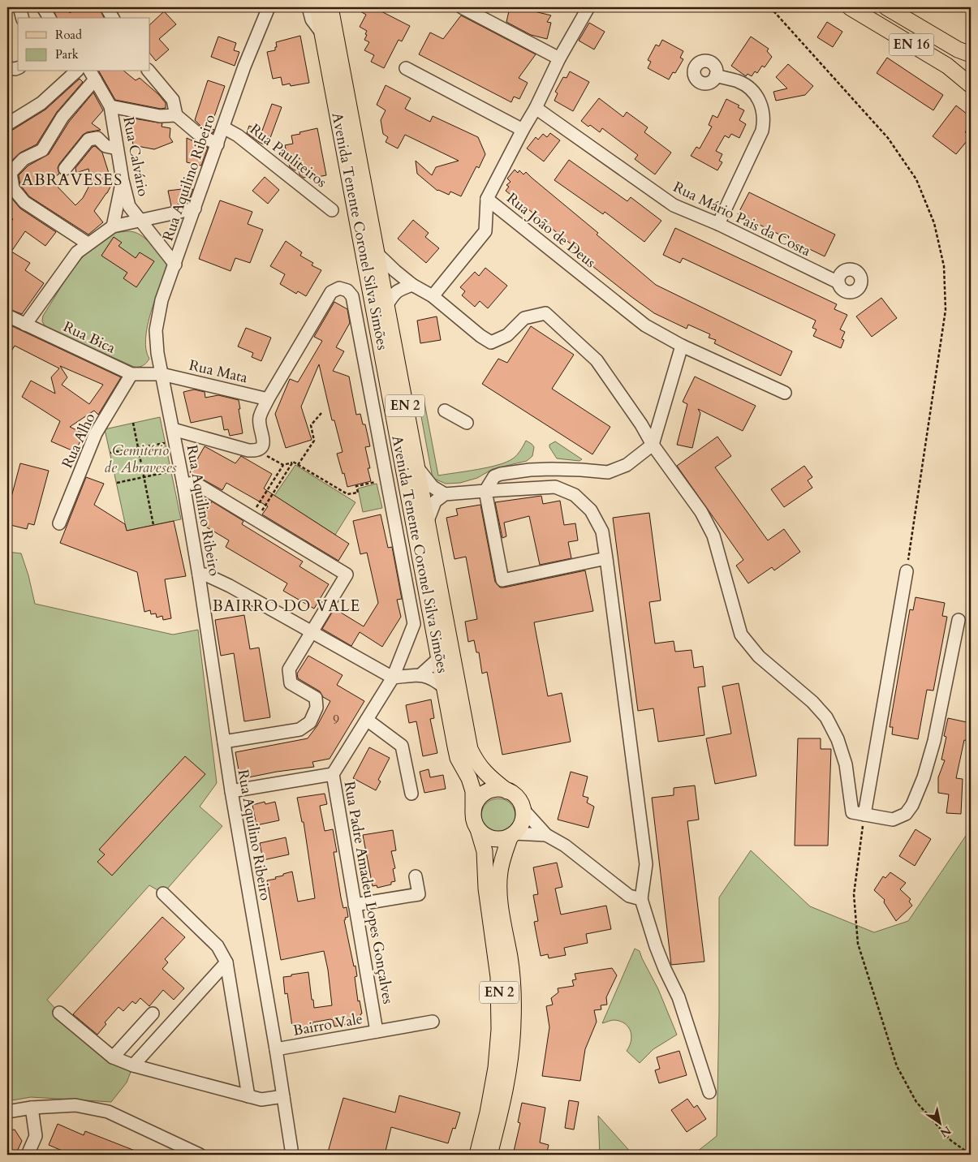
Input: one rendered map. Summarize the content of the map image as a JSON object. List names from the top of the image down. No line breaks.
{"streets":{"main road":["EN 16","Avenida Tenente Coronel Silva Simões","EN 2"],"street":["Rua Pauliteiros","Rua Calvário","Rua Aquilino Ribeiro","Rua Mário Pais da Costa","Rua João de Deus","Rua Bica","Rua Mata","Rua Alho","Rua Padre Amadeu Lopes Gonçalves","Bairro Vale"]},"crossings":[["Rua Pauliteiros","Rua Aquilino Ribeiro"],["Rua Calvário","Rua Aquilino Ribeiro"],["Rua Aquilino Ribeiro","Rua Bica"],["Rua Aquilino Ribeiro","Rua Mata"],["Rua Aquilino Ribeiro","Bairro Vale"],["Rua Mário Pais da Costa","Rua João de Deus"],["Avenida Tenente Coronel Silva Simões","EN 2"],["Rua Bica","Rua Mata"],["Rua Bica","Rua Alho"],["Rua Mata","Rua Padre Amadeu Lopes Gonçalves"],["Rua Padre Amadeu Lopes Gonçalves","Bairro Vale"]],"districts":["ABRAVESES","BAIRRO DO VALE"],"parks":["Cemitério de Abraveses"],"house_numbers":["9"],"legend":["Road","Park"],"north":"bottom right"}
